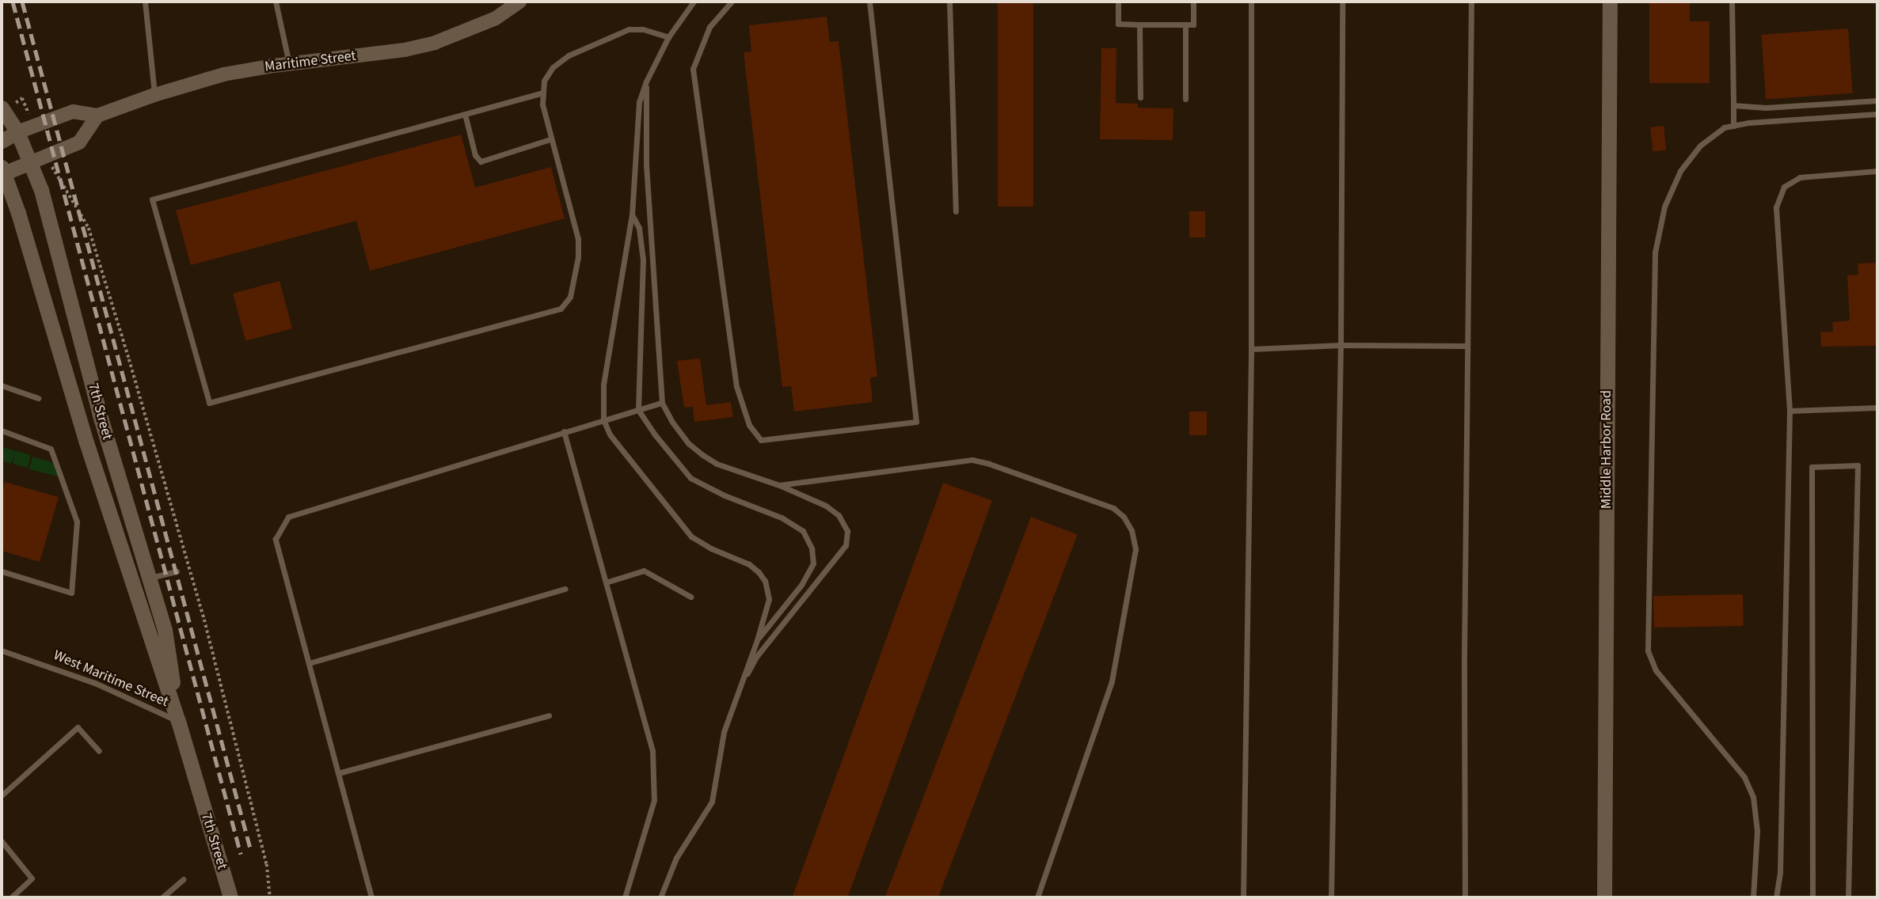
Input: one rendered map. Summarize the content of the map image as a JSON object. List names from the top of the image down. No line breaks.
{"streets":{"main road":["Maritime Street","7th Street","Middle Harbor Road"],"lane":["West Maritime Street"]},"crossings":[["Maritime Street","7th Street"],["7th Street","West Maritime Street"]]}
